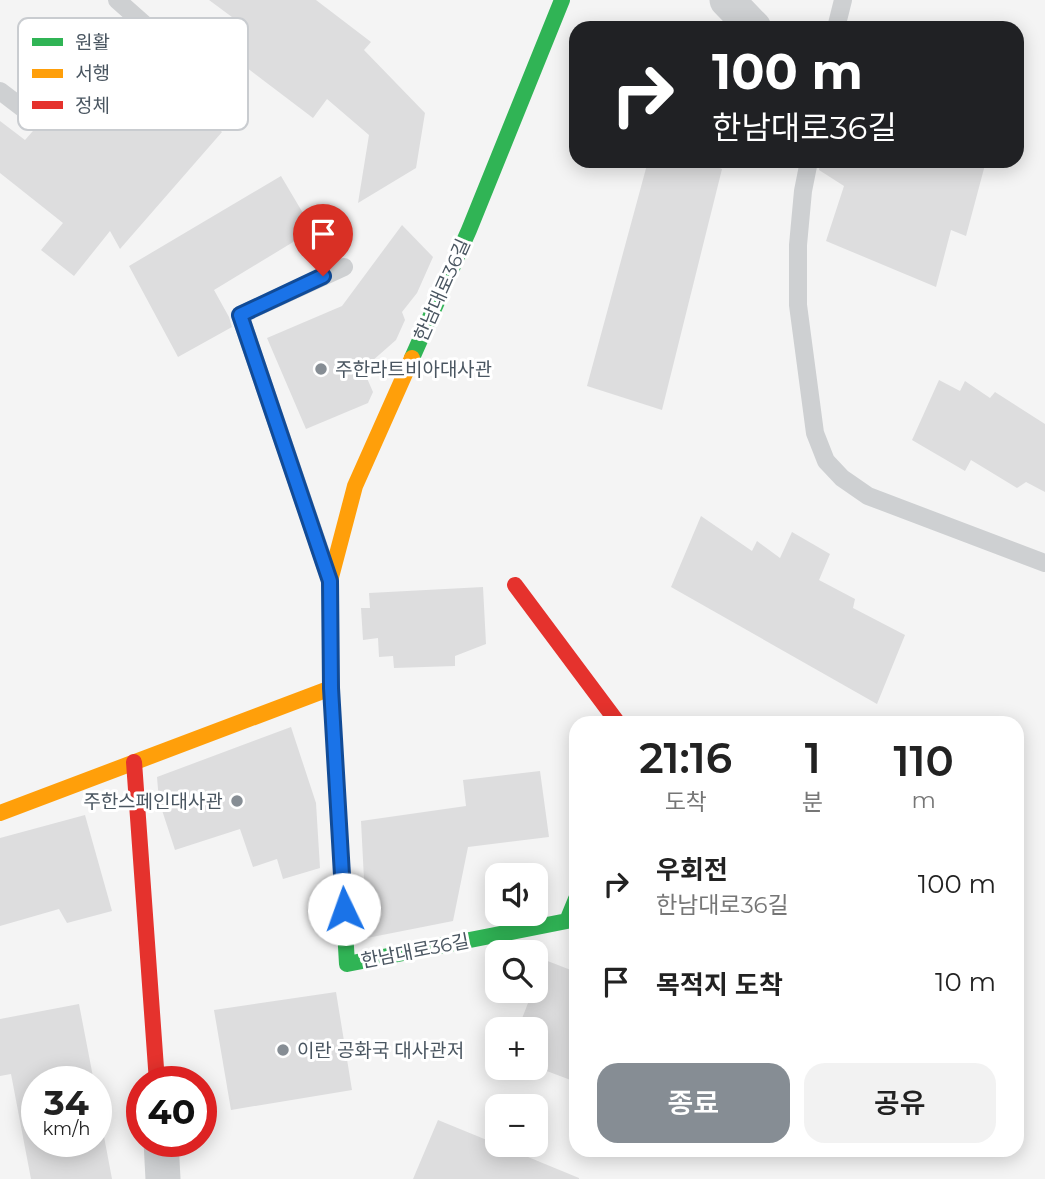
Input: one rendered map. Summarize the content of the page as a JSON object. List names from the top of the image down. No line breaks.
{"streets":{"street":["한남대로36길"]},"places":["주한라트비아대사관","주한스페인대사관","이란 공화국 대사관저"],"legend":["원활","서행","정체"],"page":{"turn":["100 m","한남대로36길"],"eta":["21:16","도착","1","분","110","m"],"list":[{"name":"우회전","note":"한남대로36길","value":"100 m"},{"name":"목적지 도착","value":"10 m"}],"map_buttons":["+","−"],"buttons":["종료","공유"],"speed":"34 km/h","limit":"40"}}
